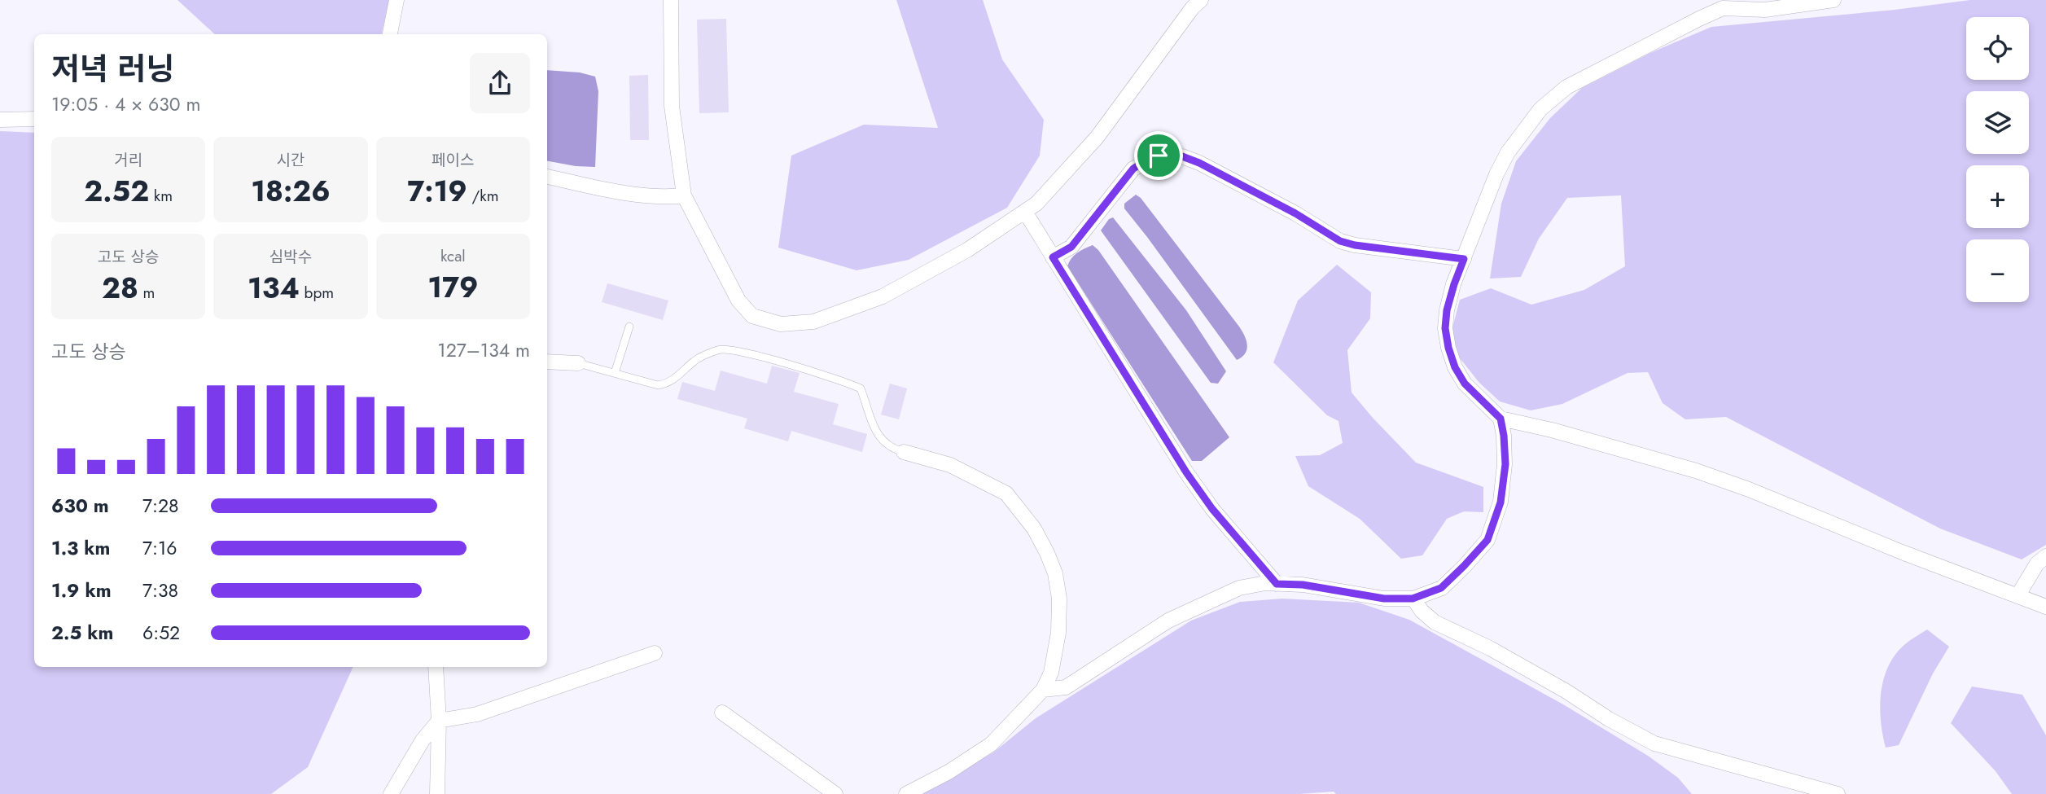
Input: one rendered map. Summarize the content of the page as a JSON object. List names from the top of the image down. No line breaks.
{"page":{"map_buttons":["+","−"],"heading":["저녁 러닝","19:05 · 4 × 630 m"],"stats":[["거리","2.52 km"],["시간","18:26"],["페이스","7:19 /km"],["고도 상승","28 m"],["심박수","134 bpm"],["kcal","179"]],"chart":["고도 상승","127–134 m"],"list":[{"name":"630 m","note":"7:28"},{"name":"1.3 km","note":"7:16"},{"name":"1.9 km","note":"7:38"},{"name":"2.5 km","note":"6:52"}]}}
